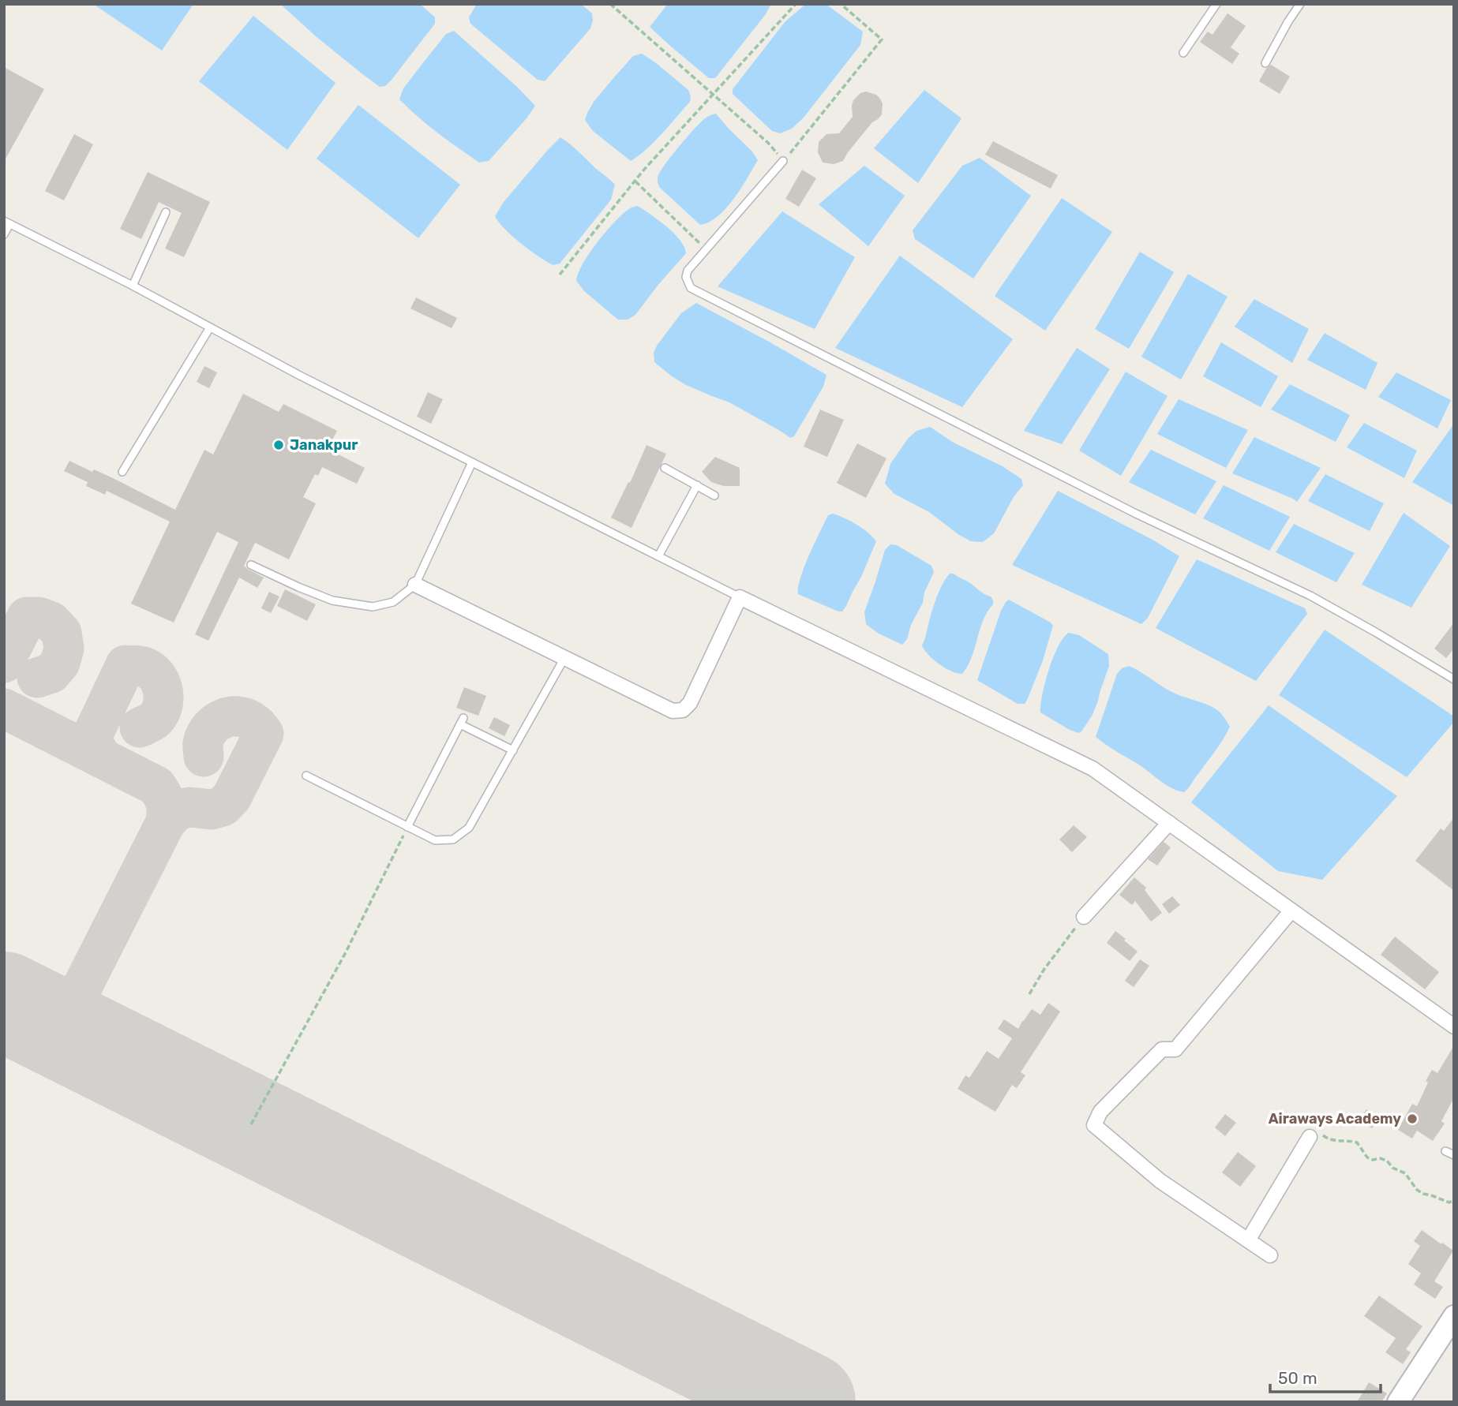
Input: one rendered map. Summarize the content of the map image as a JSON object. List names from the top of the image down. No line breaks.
{"places":["Janakpur","Airaways Academy"],"scale_bar":"50 m"}
